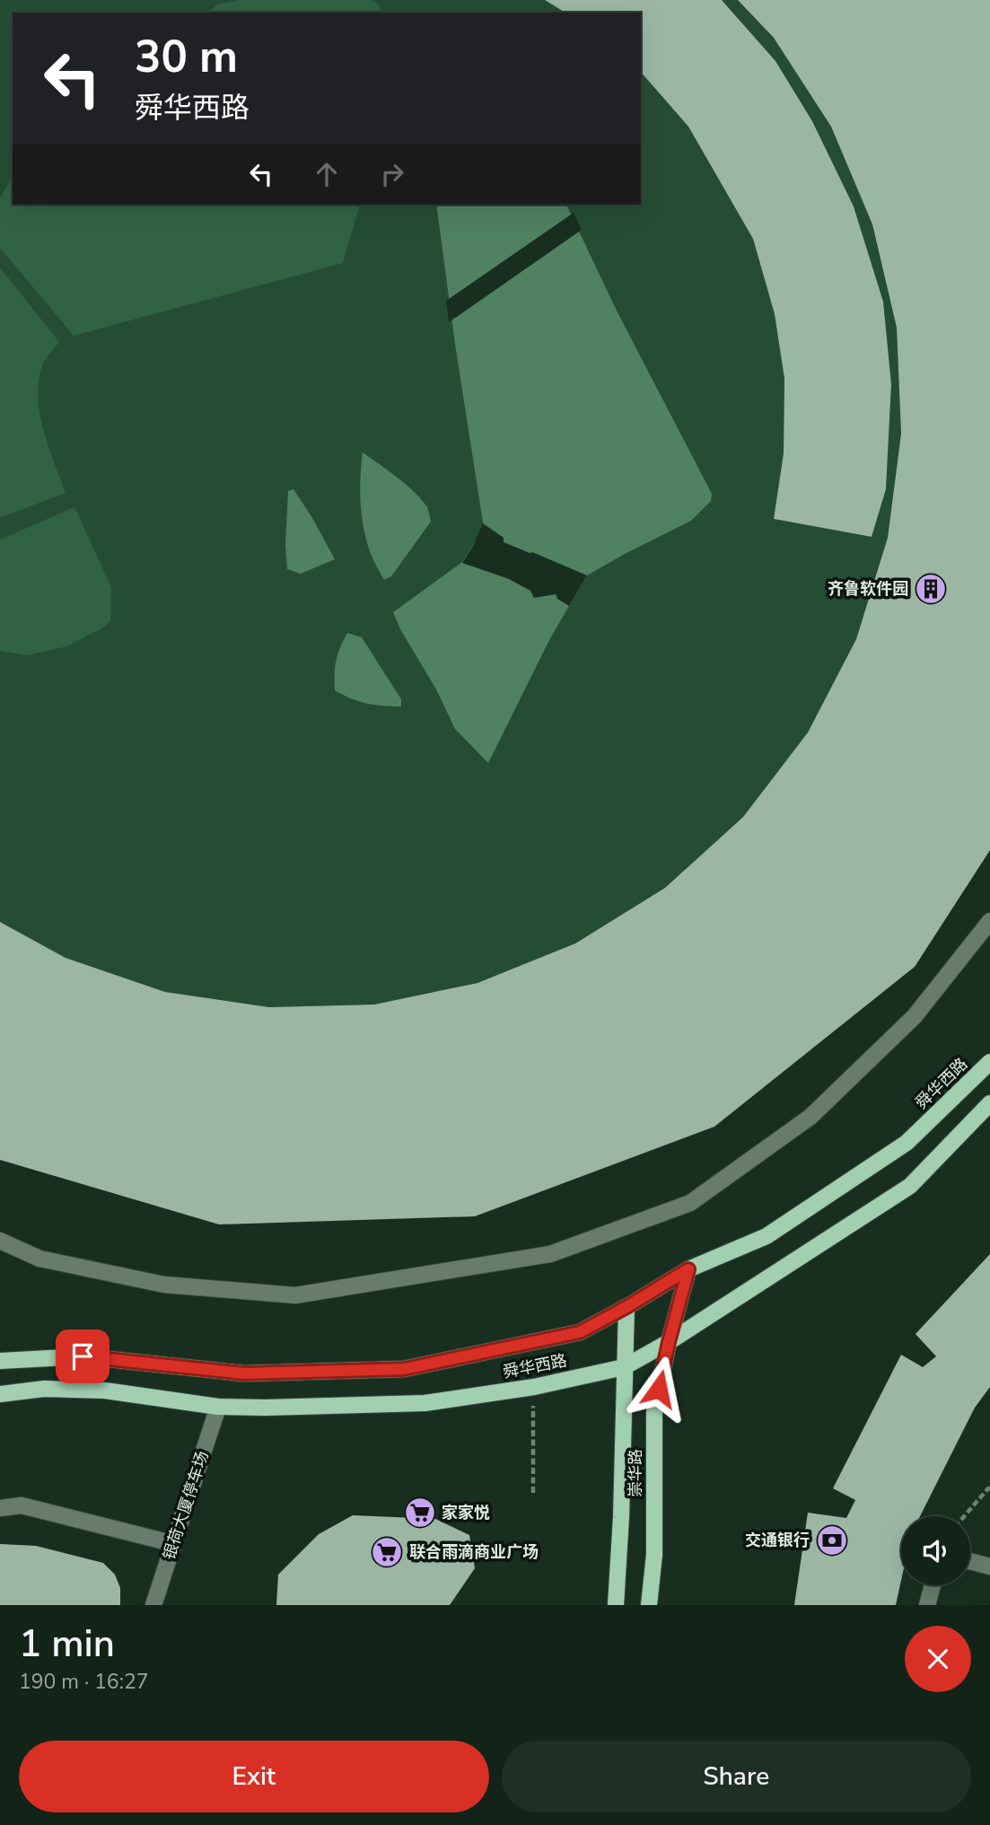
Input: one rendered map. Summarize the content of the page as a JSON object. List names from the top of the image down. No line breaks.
{"streets":{"main road":["舜华西路","崇华路"],"street":["银荷大厦停车场"]},"crossings":[["舜华西路","崇华路"],["舜华西路","银荷大厦停车场"]],"places":{"building":["齐鲁软件园"],"supermarket":["家家悦","联合雨滴商业广场"],"bank":["交通银行"]},"page":{"turn":["30 m","舜华西路"],"heading":["1 min","190 m · 16:27"],"buttons":["Exit","Share"]}}
